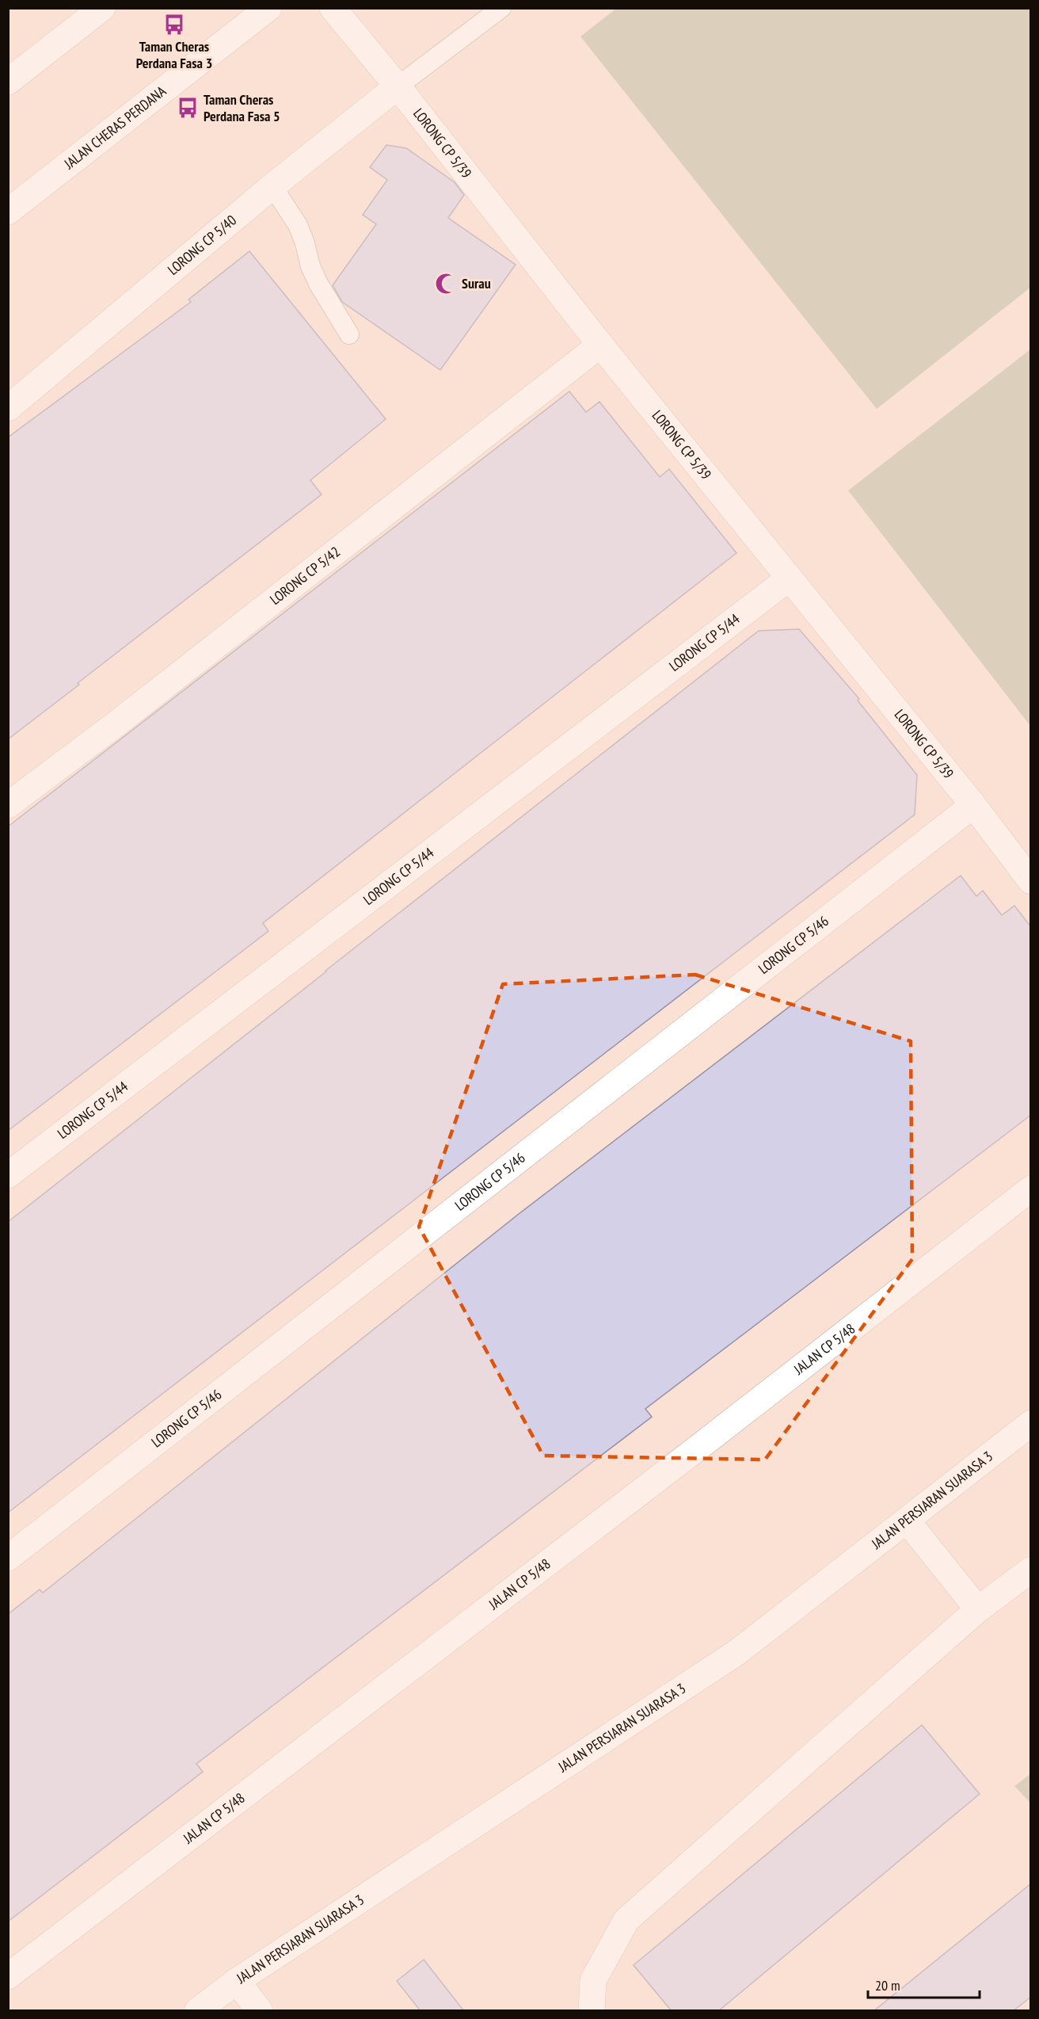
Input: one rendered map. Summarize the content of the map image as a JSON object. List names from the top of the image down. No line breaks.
{"streets":{"street":["JALAN CHERAS PERDANA","LORONG CP 5/39","LORONG CP 5/40","LORONG CP 5/42","LORONG CP 5/44","LORONG CP 5/46","JALAN CP 5/48","JALAN PERSIARAN SUARASA 3"]},"crossings":[["LORONG CP 5/39","LORONG CP 5/40"],["LORONG CP 5/39","LORONG CP 5/42"],["LORONG CP 5/39","LORONG CP 5/44"],["LORONG CP 5/39","LORONG CP 5/46"]],"places":{"bus stop":["Taman Cheras Perdana Fasa 3","Taman Cheras Perdana Fasa 5"],"mosque":["Surau"]},"scale_bar":"20 m"}
